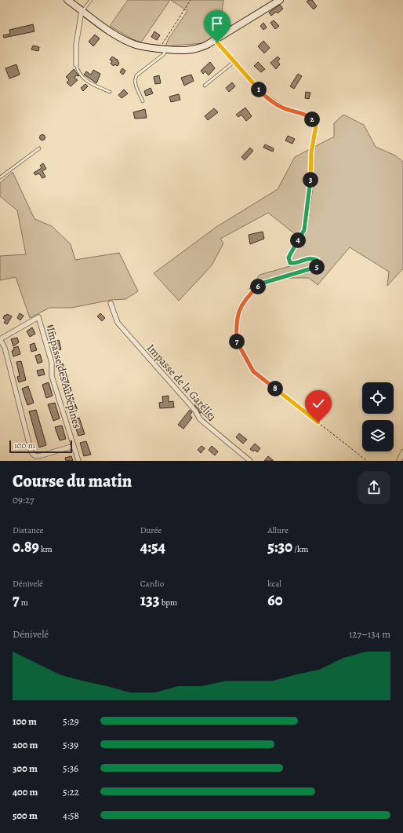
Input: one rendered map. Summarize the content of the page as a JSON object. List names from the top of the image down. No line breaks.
{"streets":{"street":["Impasse des Aubépines","Impasse de la Garélie"]},"scale_bar":"100 m","page":{"pins":["1","2","3","4","5","6","7","8"],"scale":"100 m","heading":["Course du matin","09:27"],"stats":[["Distance","0.89 km"],["Durée","4:54"],["Allure","5:30 /km"],["Dénivelé","7 m"],["Cardio","133 bpm"],["kcal","60"]],"chart":["Dénivelé","127–134 m"],"list":[{"name":"100 m","note":"5:29"},{"name":"200 m","note":"5:39"},{"name":"300 m","note":"5:36"},{"name":"400 m","note":"5:22"},{"name":"500 m","note":"4:58"}]}}
